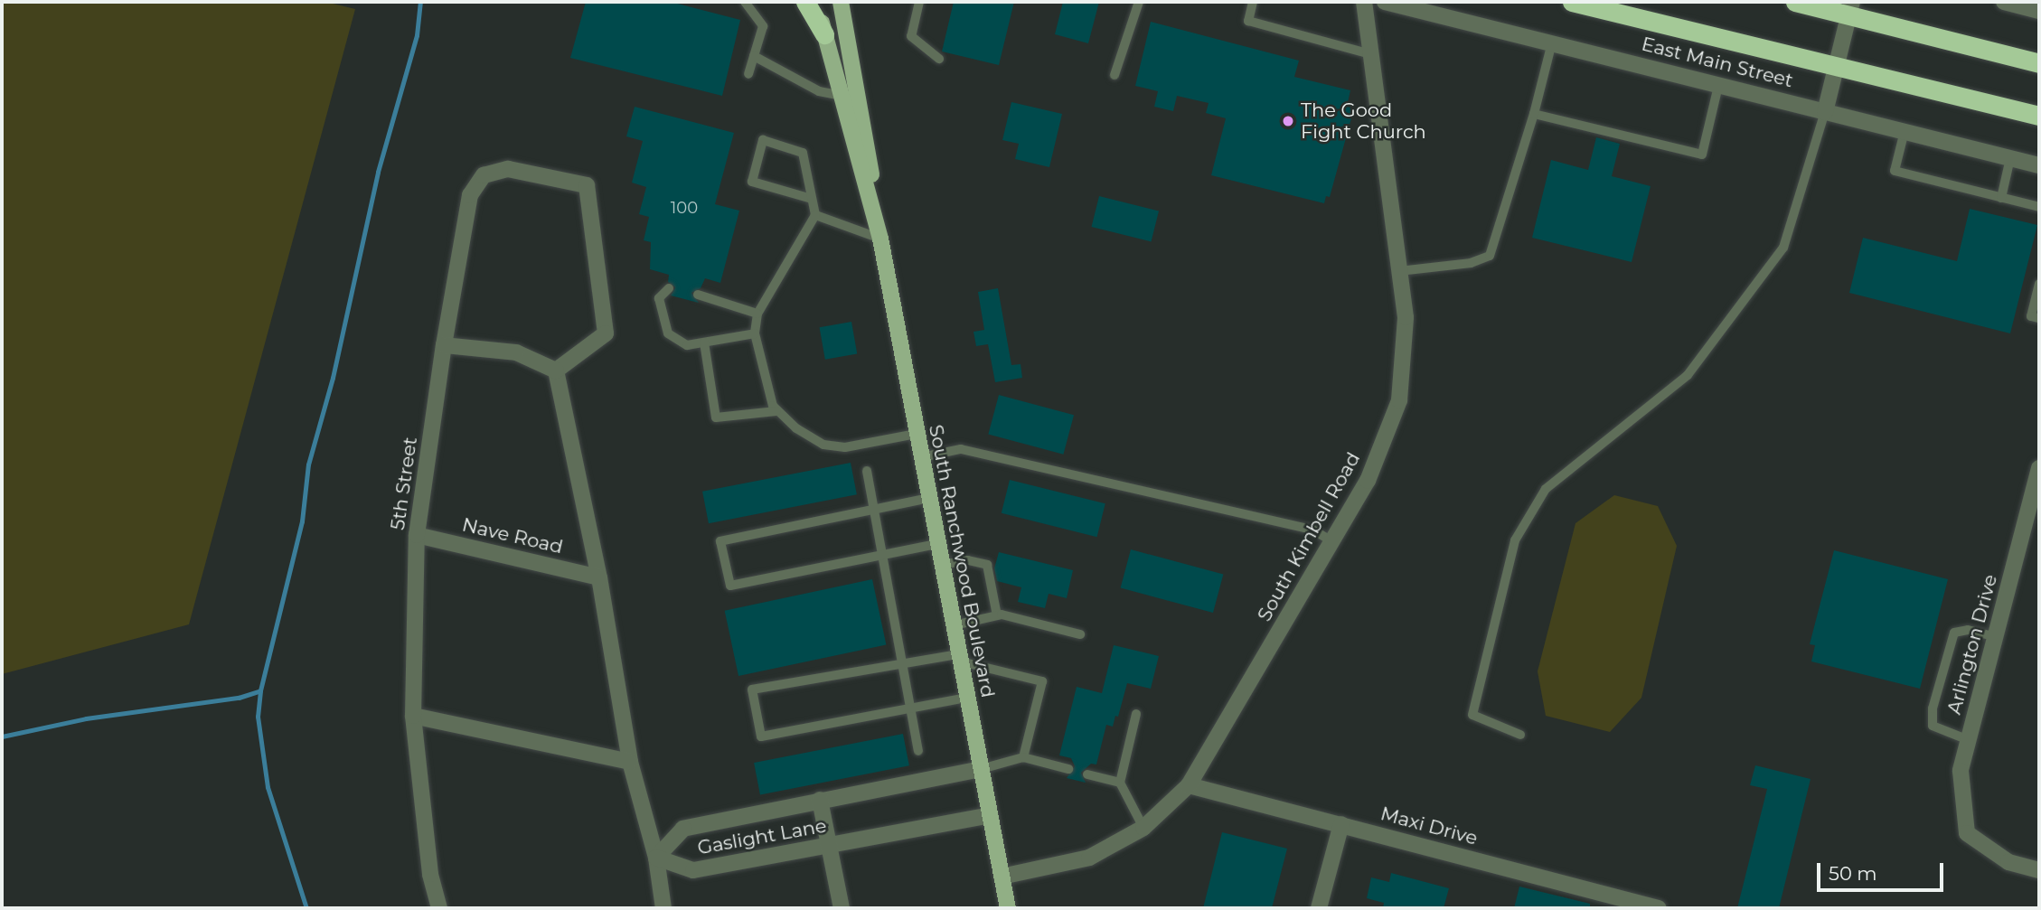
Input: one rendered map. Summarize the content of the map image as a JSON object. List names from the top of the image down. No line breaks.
{"streets":{"highway":["East Main Street"],"main road":["South Ranchwood Boulevard"],"street":["5th Street","Nave Road","South Kimbell Road","Arlington Drive","Maxi Drive","Gaslight Lane"]},"crossings":[["5th Street","Nave Road"],["South Kimbell Road","South Ranchwood Boulevard"],["South Kimbell Road","Maxi Drive"],["South Ranchwood Boulevard","Gaslight Lane"]],"places":["The Good Fight Church"],"house_numbers":["100"],"scale_bar":"50 m"}
